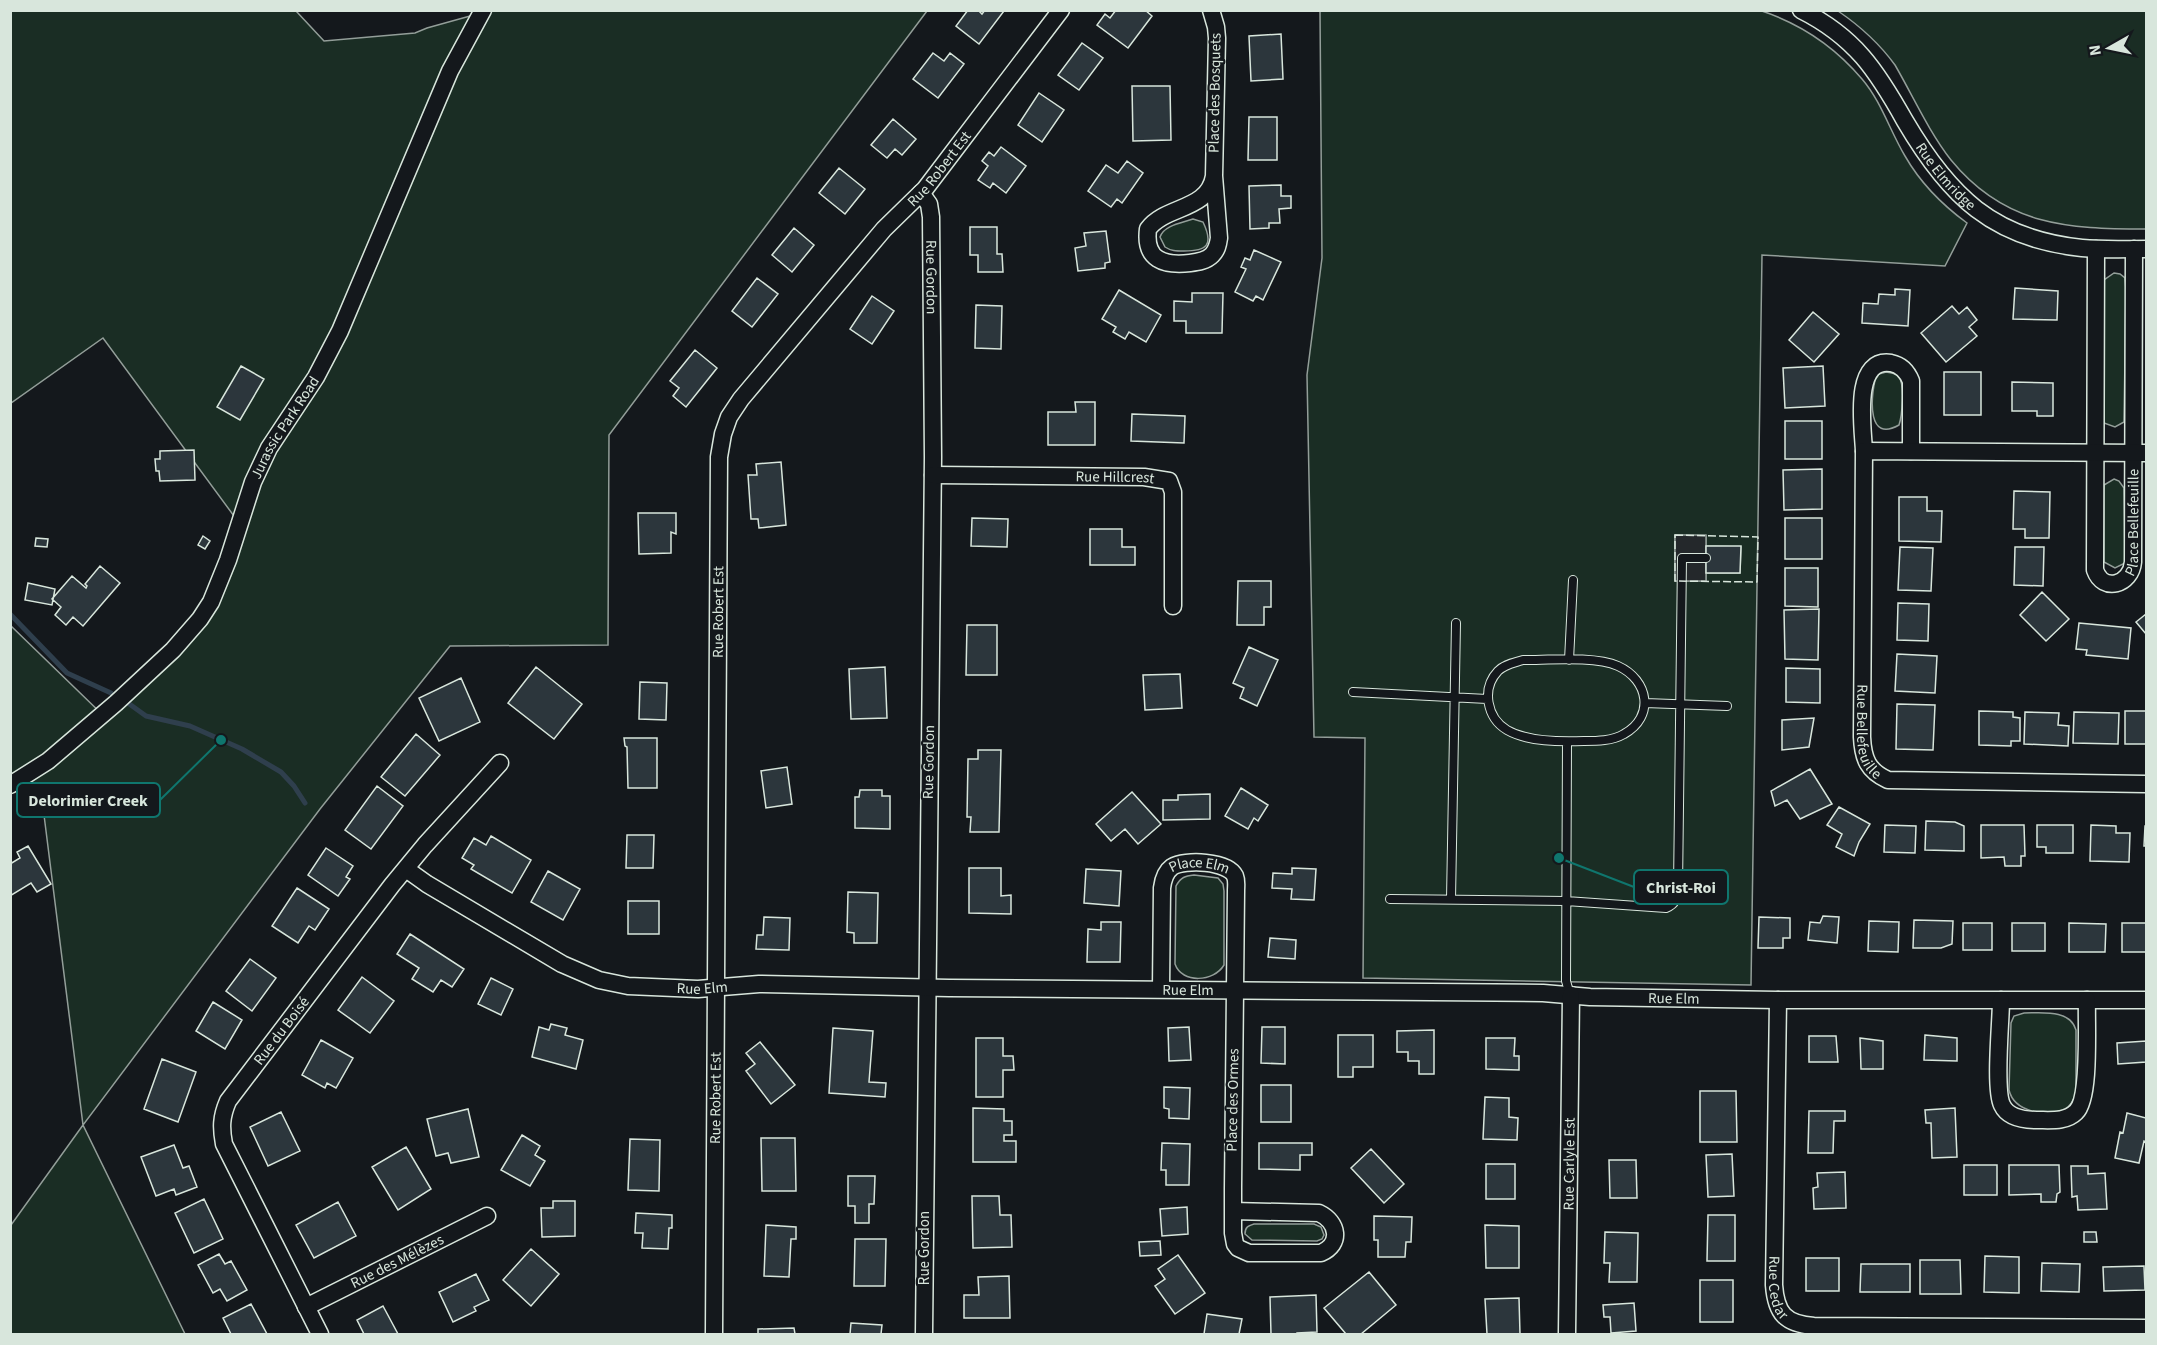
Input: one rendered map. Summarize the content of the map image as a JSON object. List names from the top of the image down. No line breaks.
{"streets":{"street":["Place des Bosquets","Rue Robert Est","Rue Elmridge","Rue Gordon","Jurassic Park Road","Rue Hillcrest","Place Bellefeuille","Rue Bellefeuille","Place Elm","Rue Elm","Rue du Boisé","Place des Ormes","Rue Carlyle Est","Rue des Mélèzes","Rue Cedar"]},"crossings":[["Rue Robert Est","Rue Gordon"],["Rue Robert Est","Rue Elm"],["Rue Elmridge","Place Bellefeuille"],["Rue Gordon","Rue Hillcrest"],["Rue Gordon","Rue Elm"],["Place Elm","Rue Elm"],["Place Elm","Place des Ormes"],["Rue Elm","Rue du Boisé"],["Rue Elm","Place des Ormes"],["Rue Elm","Rue Carlyle Est"],["Rue Elm","Rue Cedar"],["Rue du Boisé","Rue des Mélèzes"]],"places":["Delorimier Creek","Christ-Roi"],"north":"left"}
